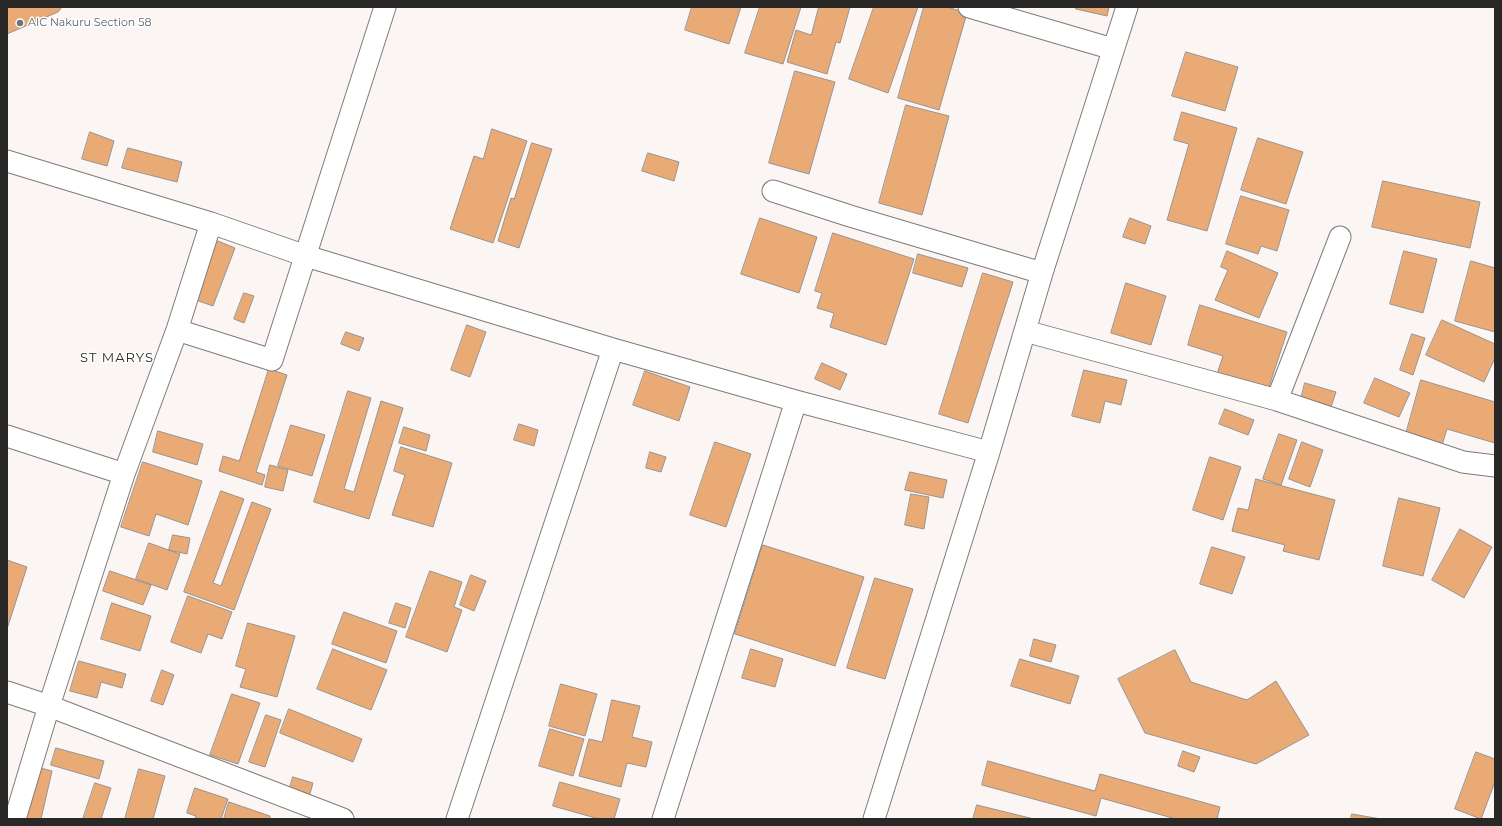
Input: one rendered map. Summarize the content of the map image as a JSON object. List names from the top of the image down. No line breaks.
{"districts":["ST MARYS"],"places":["AIC Nakuru Section 58"]}
